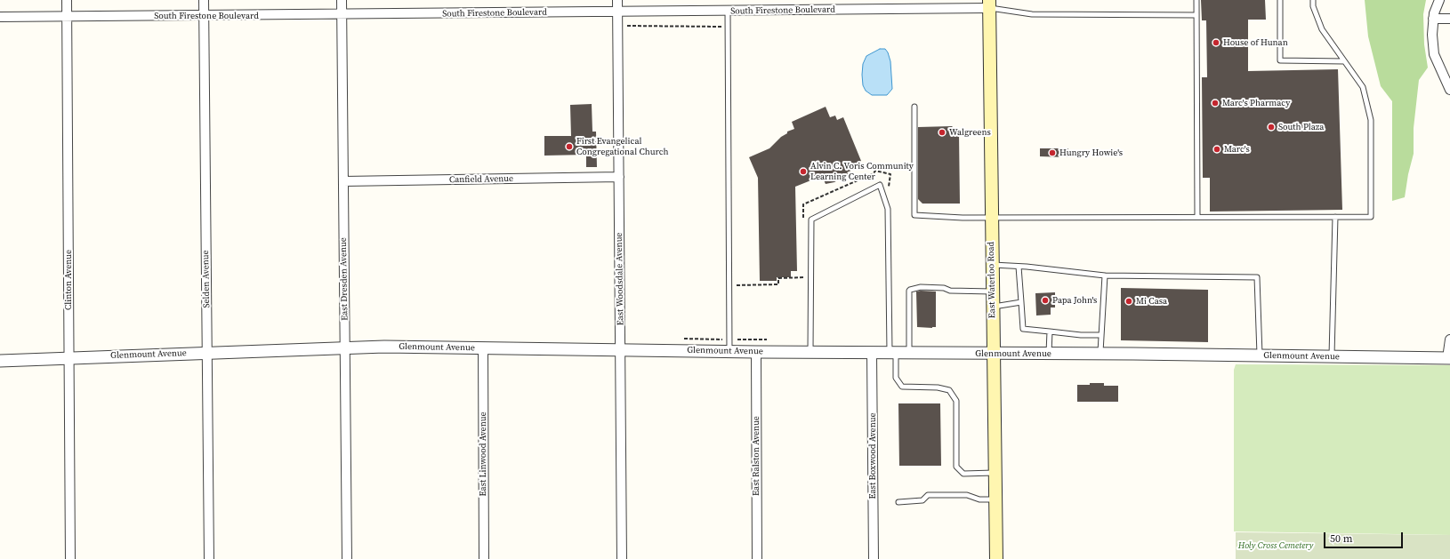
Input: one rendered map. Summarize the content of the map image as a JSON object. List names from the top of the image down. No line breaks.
{"streets":{"main road":["East Waterloo Road"],"street":["South Firestone Boulevard","Canfield Avenue","Selden Avenue","East Dresden Avenue","East Woodsdale Avenue","Clinton Avenue","Glenmount Avenue","East Linwood Avenue","East Ralston Avenue","East Boxwood Avenue"]},"crossings":[["South Firestone Boulevard","Selden Avenue"],["South Firestone Boulevard","East Dresden Avenue"],["South Firestone Boulevard","East Woodsdale Avenue"],["South Firestone Boulevard","Clinton Avenue"],["South Firestone Boulevard","East Waterloo Road"],["Canfield Avenue","East Dresden Avenue"],["Canfield Avenue","East Woodsdale Avenue"],["Selden Avenue","Glenmount Avenue"],["East Dresden Avenue","Glenmount Avenue"],["East Woodsdale Avenue","Glenmount Avenue"],["Clinton Avenue","Glenmount Avenue"],["East Waterloo Road","Glenmount Avenue"],["Glenmount Avenue","East Linwood Avenue"],["Glenmount Avenue","East Ralston Avenue"],["Glenmount Avenue","East Boxwood Avenue"]],"parks":["Holy Cross Cemetery"],"places":["House of Hunan","Marc's Pharmacy","South Plaza","Walgreens","First Evangelical Congregational Church","Marc's","Hungry Howie's","Alvin C. Voris Community Learning Center","Papa John's","Mi Casa"],"scale_bar":"50 m"}
